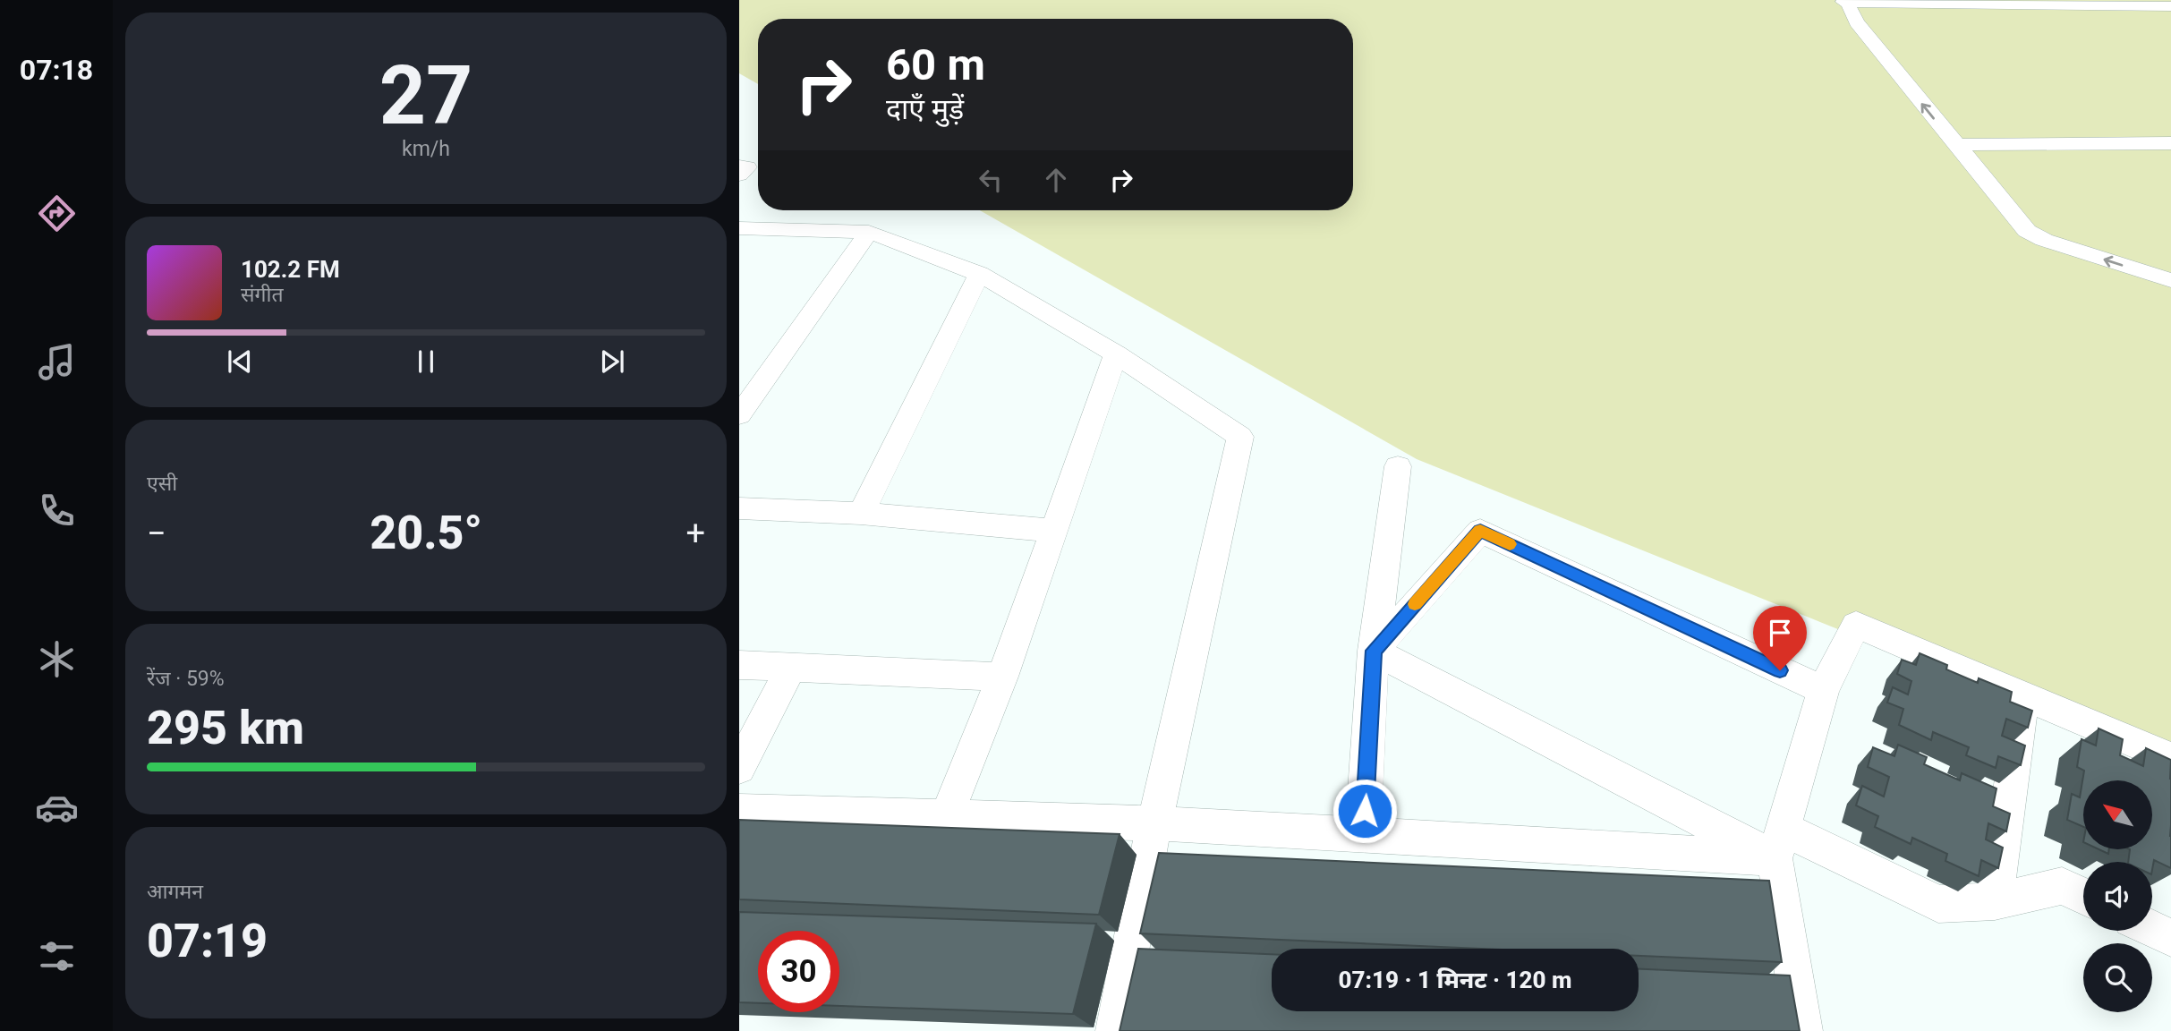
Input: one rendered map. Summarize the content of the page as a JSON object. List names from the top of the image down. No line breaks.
{"north":"top left","page":{"tabs":"07:18","tile":[["27","km/h"],"एसी",["रेंज · 59%","295 km"],["आगमन","07:19"]],"turn":["60 m","दाएँ मुड़ें"],"song":["102.2 FM","संगीत"],"heat":["−","20.5°","+"],"limit":"30","trip":"07:19 · 1 मिनट · 120 m"}}
